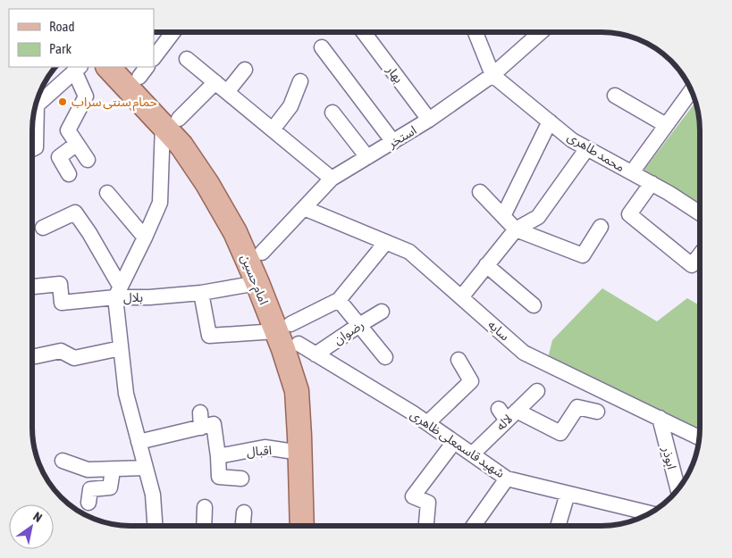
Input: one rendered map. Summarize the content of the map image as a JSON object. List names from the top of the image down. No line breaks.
{"streets":{"main road":["امام حسین"],"street":["بهار","استخر","محمد طاهری","بلال","سایه","رضوان","لاله","شهید قاسمعلی ظاهری","اقبال","ابوذر"]},"crossings":[["بهار","استخر"],["استخر","محمد طاهری"],["استخر","امام حسین"],["استخر","سایه"],["امام حسین","بلال"],["امام حسین","رضوان"],["امام حسین","شهید قاسمعلی ظاهری"],["امام حسین","اقبال"],["سایه","ابوذر"],["رضوان","شهید قاسمعلی ظاهری"],["لاله","شهید قاسمعلی ظاهری"]],"places":["حمام سنتی سراب"],"legend":["Road","Park"],"north":"top right"}
